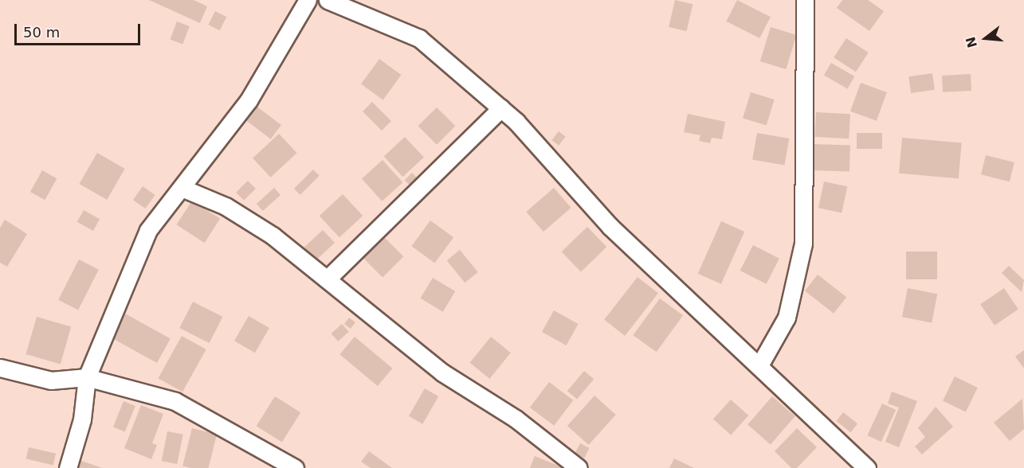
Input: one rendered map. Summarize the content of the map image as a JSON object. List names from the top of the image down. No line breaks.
{"scale_bar":"50 m","north":"left"}
